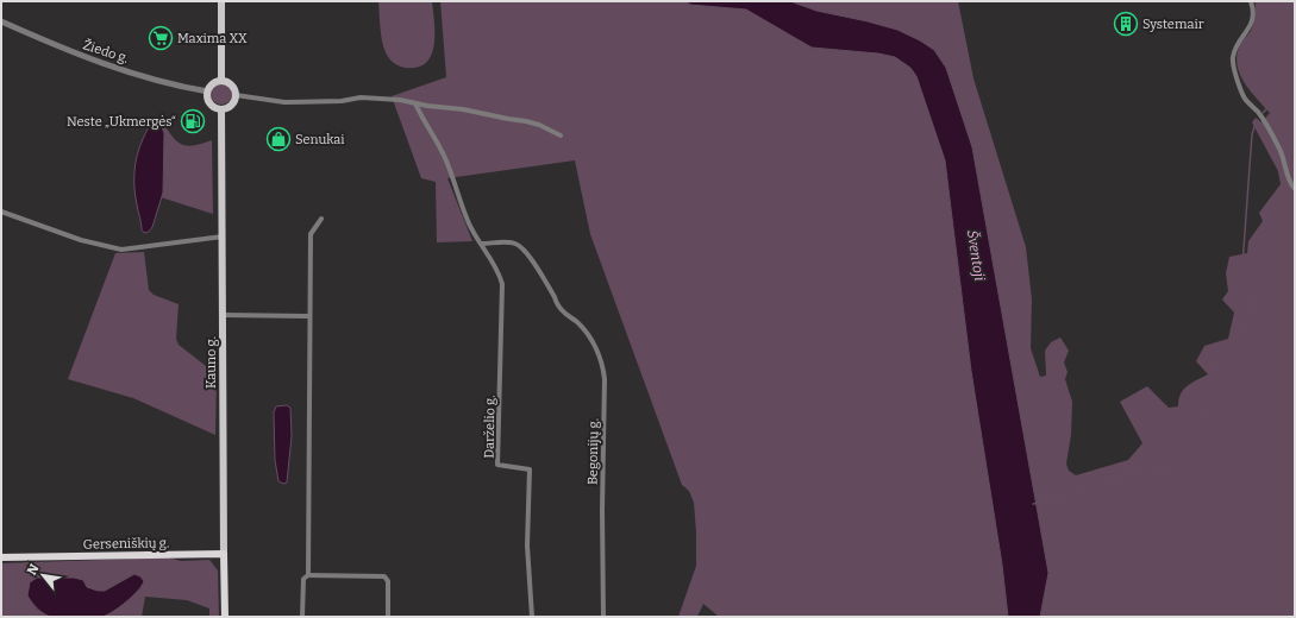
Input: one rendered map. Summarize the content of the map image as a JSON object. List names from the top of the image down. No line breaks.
{"streets":{"highway":["Kauno g.","Gerseniškių g."],"street":["Žiedo g.","Darželio g.","Begonijų g."]},"crossings":[["Žiedo g.","Kauno g."],["Kauno g.","Gerseniškių g."],["Darželio g.","Begonijų g."]],"water":["Šventoji"],"places":{"building":["Systemair"],"supermarket":["Maxima XX"],"fuel station":["Neste „Ukmergės“"],"shop":["Senukai"]},"north":"top left"}
